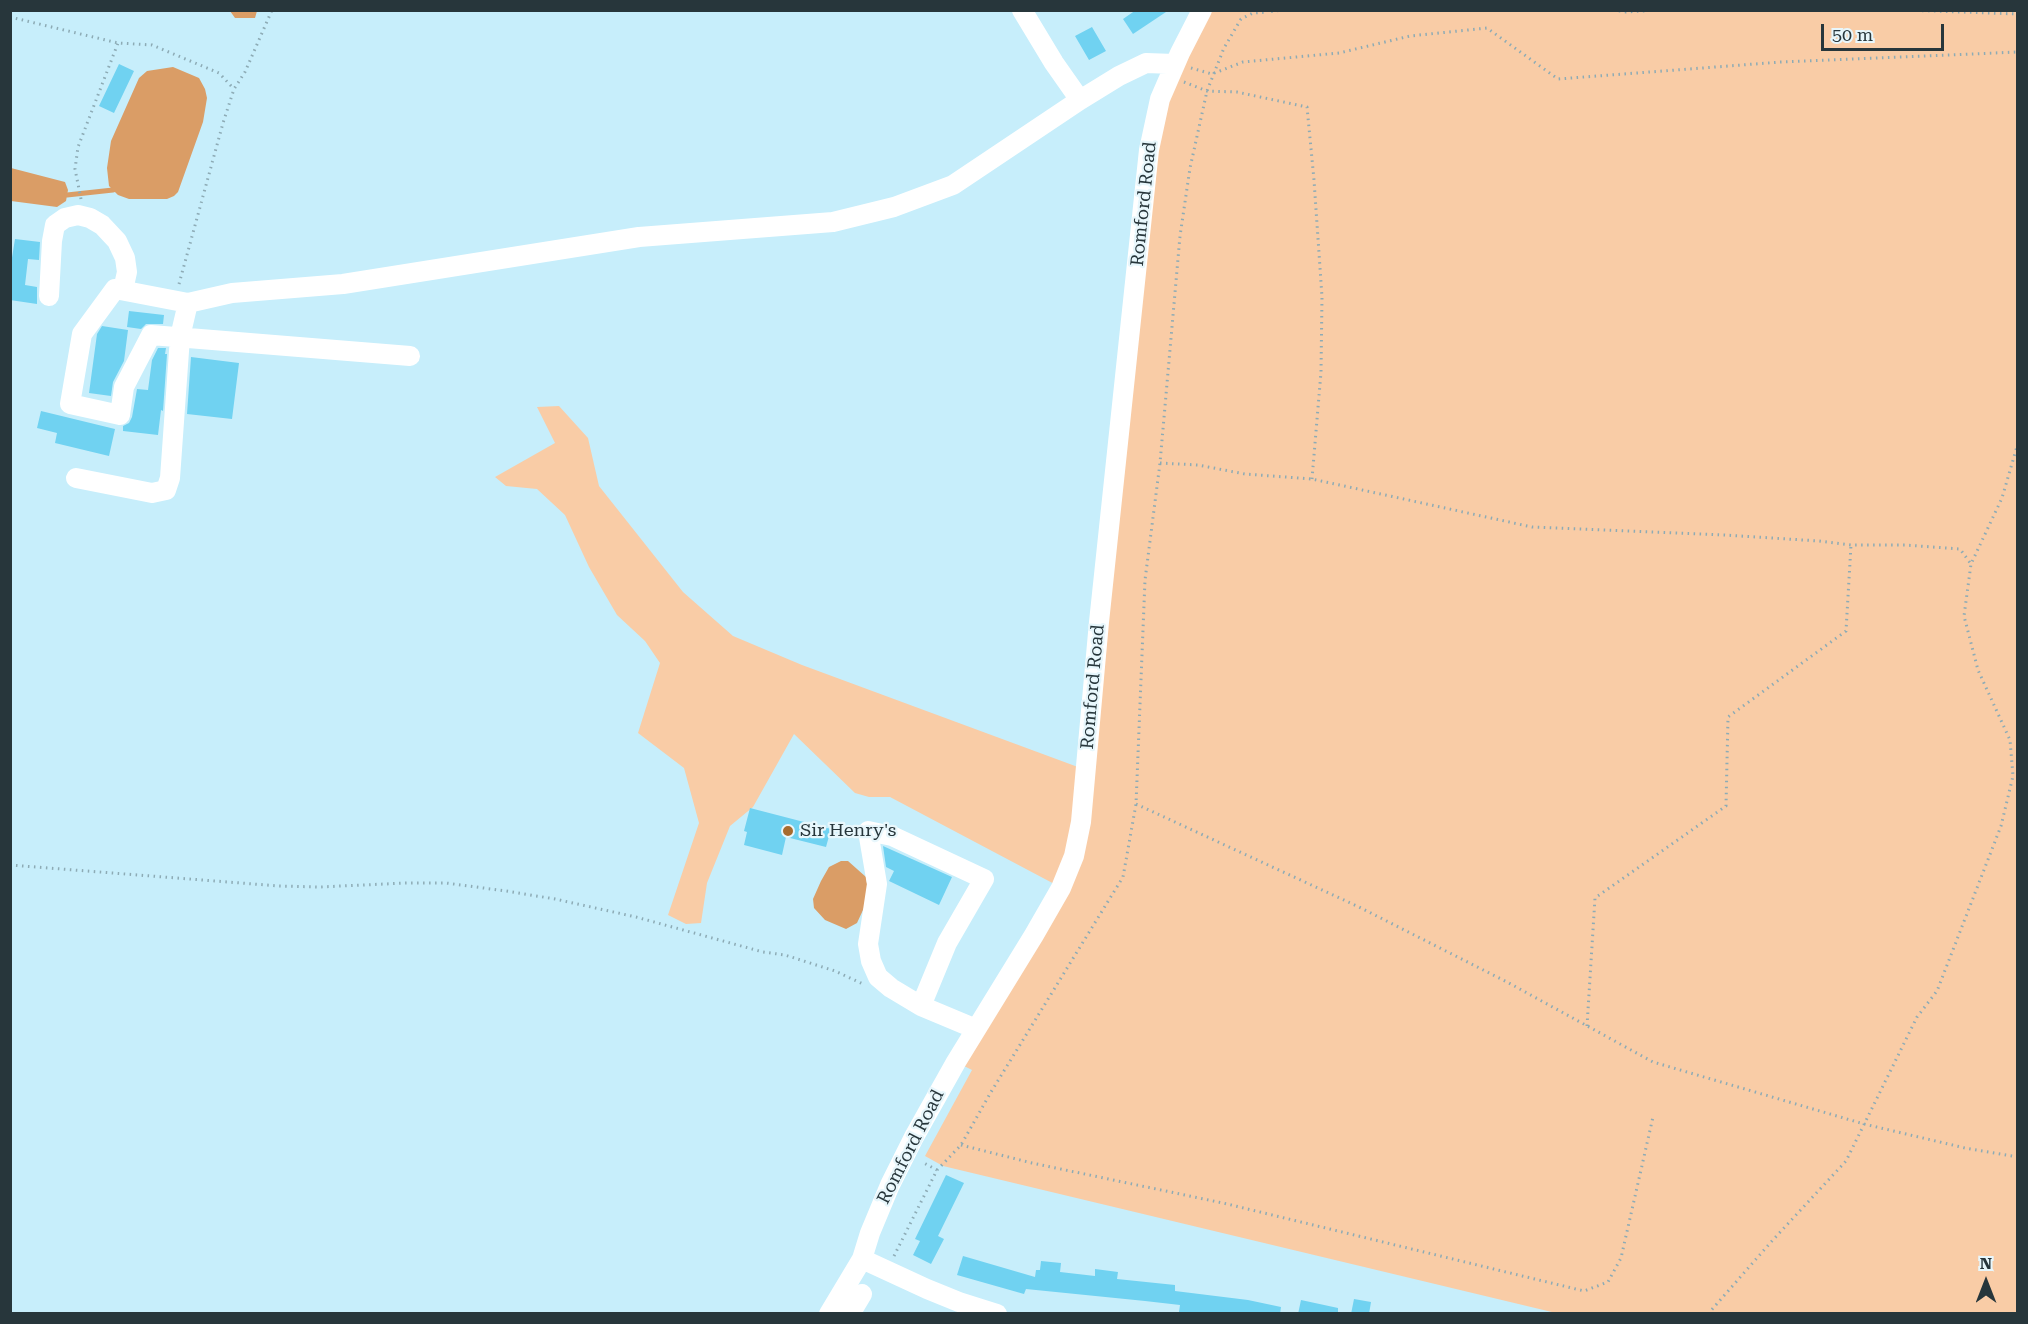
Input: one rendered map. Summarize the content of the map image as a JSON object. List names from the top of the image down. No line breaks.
{"streets":{"street":["Romford Road"]},"places":["Sir Henry's"],"scale_bar":"50 m","north":"top"}
